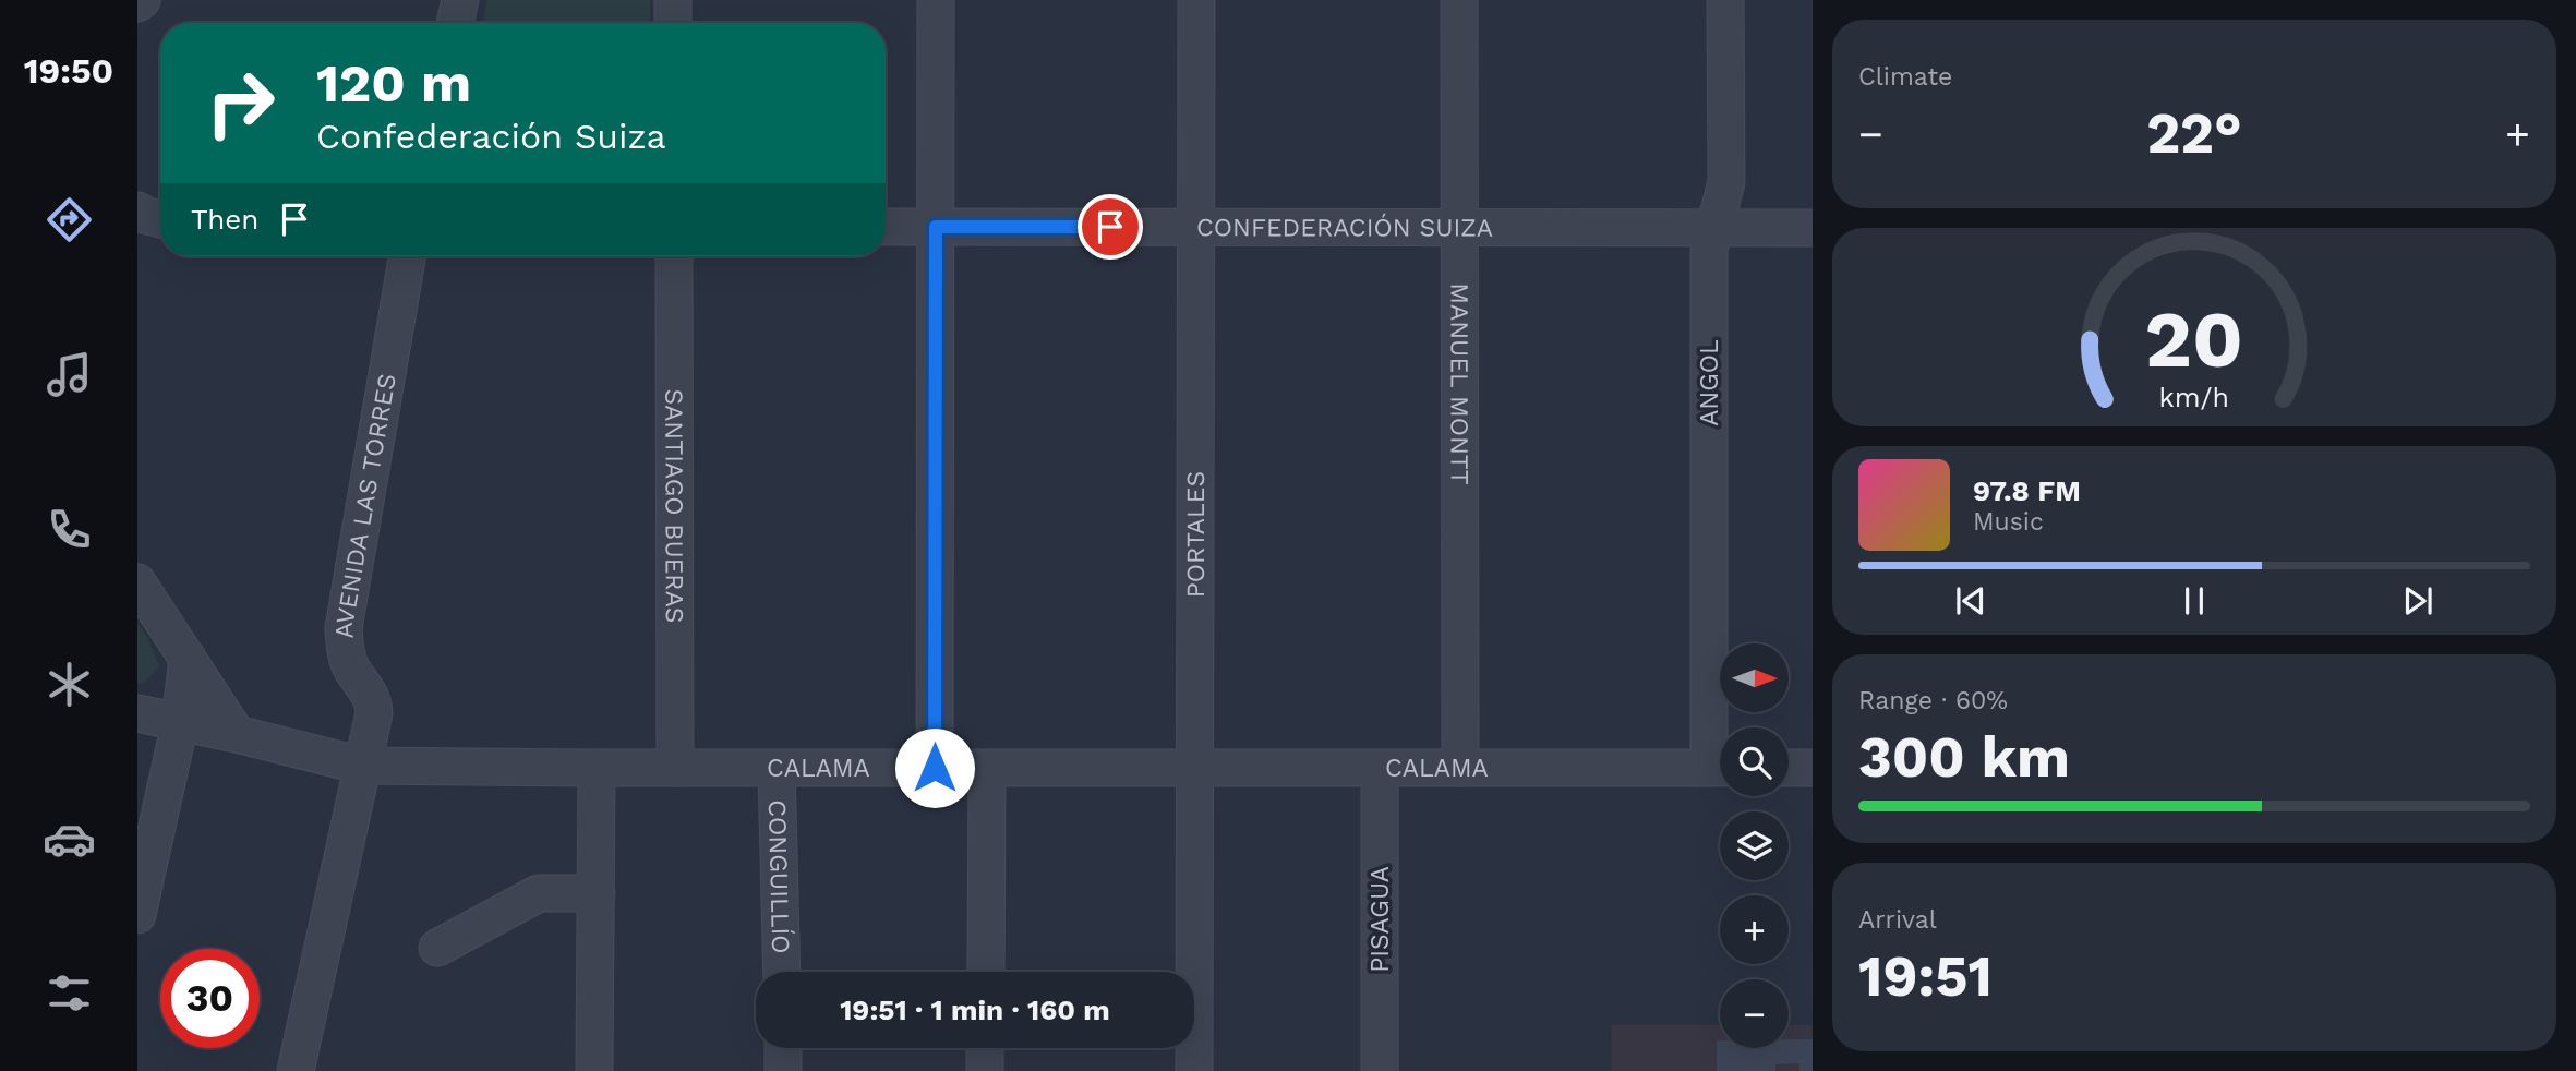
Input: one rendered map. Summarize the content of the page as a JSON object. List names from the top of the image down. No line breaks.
{"streets":{"street":["CONFEDERACIÓN SUIZA","ANGOL","MANUEL MONTT","AVENIDA LAS TORRES","SANTIAGO BUERAS","PORTALES","CALAMA","CONGUILLÍO","PISAGUA"]},"crossings":[["CONFEDERACIÓN SUIZA","ANGOL"],["CONFEDERACIÓN SUIZA","MANUEL MONTT"],["CONFEDERACIÓN SUIZA","PORTALES"],["MANUEL MONTT","CALAMA"],["AVENIDA LAS TORRES","CALAMA"],["SANTIAGO BUERAS","CALAMA"],["PORTALES","CALAMA"],["CALAMA","CONGUILLÍO"],["CALAMA","PISAGUA"]],"north":"right","page":{"tabs":"19:50","tile":["Climate",["Range · 60%","300 km"],["Arrival","19:51"]],"turn":["120 m","Confederación Suiza"],"heat":["−","22°","+"],"then":"Then","song":["97.8 FM","Music"],"map_buttons":["+","−"],"limit":"30","trip":"19:51 · 1 min · 160 m","gauge":["20","km/h"]}}
